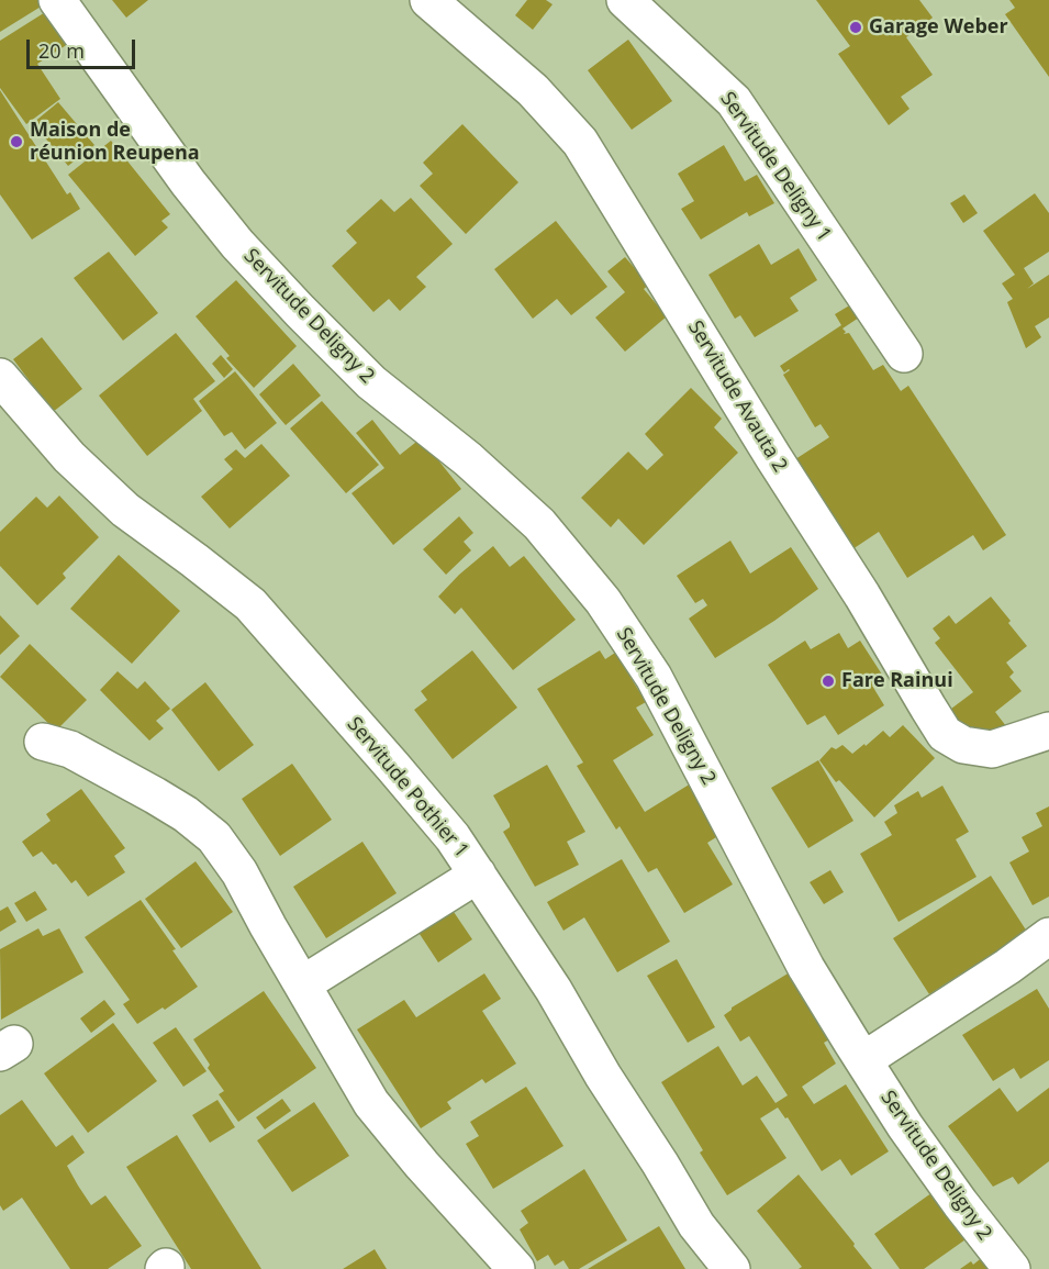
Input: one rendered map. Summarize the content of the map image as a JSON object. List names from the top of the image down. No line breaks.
{"streets":{"street":["Servitude Deligny 1","Servitude Deligny 2","Servitude Avauta 2","Servitude Pothier 1"]},"places":["Garage Weber","Maison de réunion Reupena","Fare Rainui"],"scale_bar":"20 m"}
